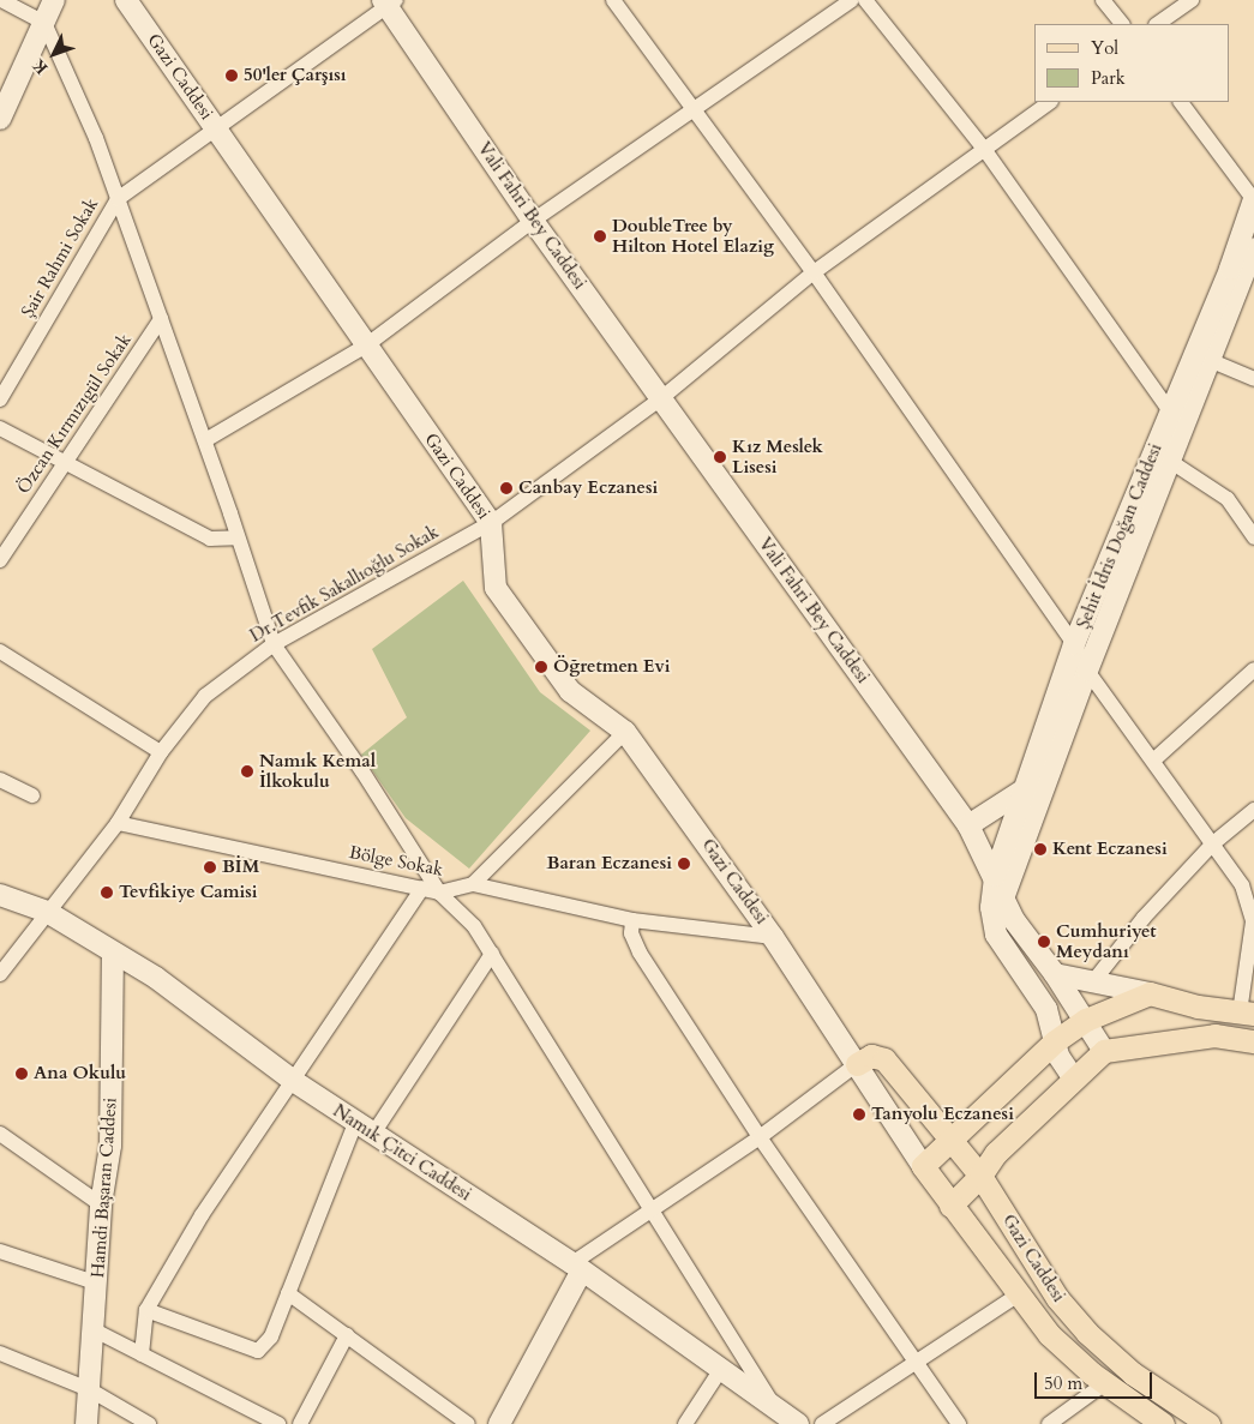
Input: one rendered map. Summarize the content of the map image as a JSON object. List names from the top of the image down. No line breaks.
{"streets":{"main road":["Gazi Caddesi","Vali Fahri Bey Caddesi","Şehit İdris Doğan Caddesi","Namık Çitci Caddesi","Hamdi Başaran Caddesi"],"street":["Şair Rahmi Sokak","Özcan Kırmızıgül Sokak","Dr.Tevfik Sakallıoğlu Sokak","Bölge Sokak"]},"crossings":[["Gazi Caddesi","Dr.Tevfik Sakallıoğlu Sokak"],["Gazi Caddesi","Bölge Sokak"],["Vali Fahri Bey Caddesi","Şehit İdris Doğan Caddesi"],["Vali Fahri Bey Caddesi","Dr.Tevfik Sakallıoğlu Sokak"],["Dr.Tevfik Sakallıoğlu Sokak","Bölge Sokak"],["Dr.Tevfik Sakallıoğlu Sokak","Namık Çitci Caddesi"],["Namık Çitci Caddesi","Hamdi Başaran Caddesi"]],"places":["50'ler Çarşısı","DoubleTree by Hilton Hotel Elazig","Kız Meslek Lisesi","Canbay Eczanesi","Öğretmen Evi","Namık Kemal İlkokulu","Kent Eczanesi","Baran Eczanesi","BİM","Tevfikiye Camisi","Cumhuriyet Meydanı","Ana Okulu","Tanyolu Eczanesi"],"legend":["Yol","Park"],"scale_bar":"50 m","north":"bottom left"}
